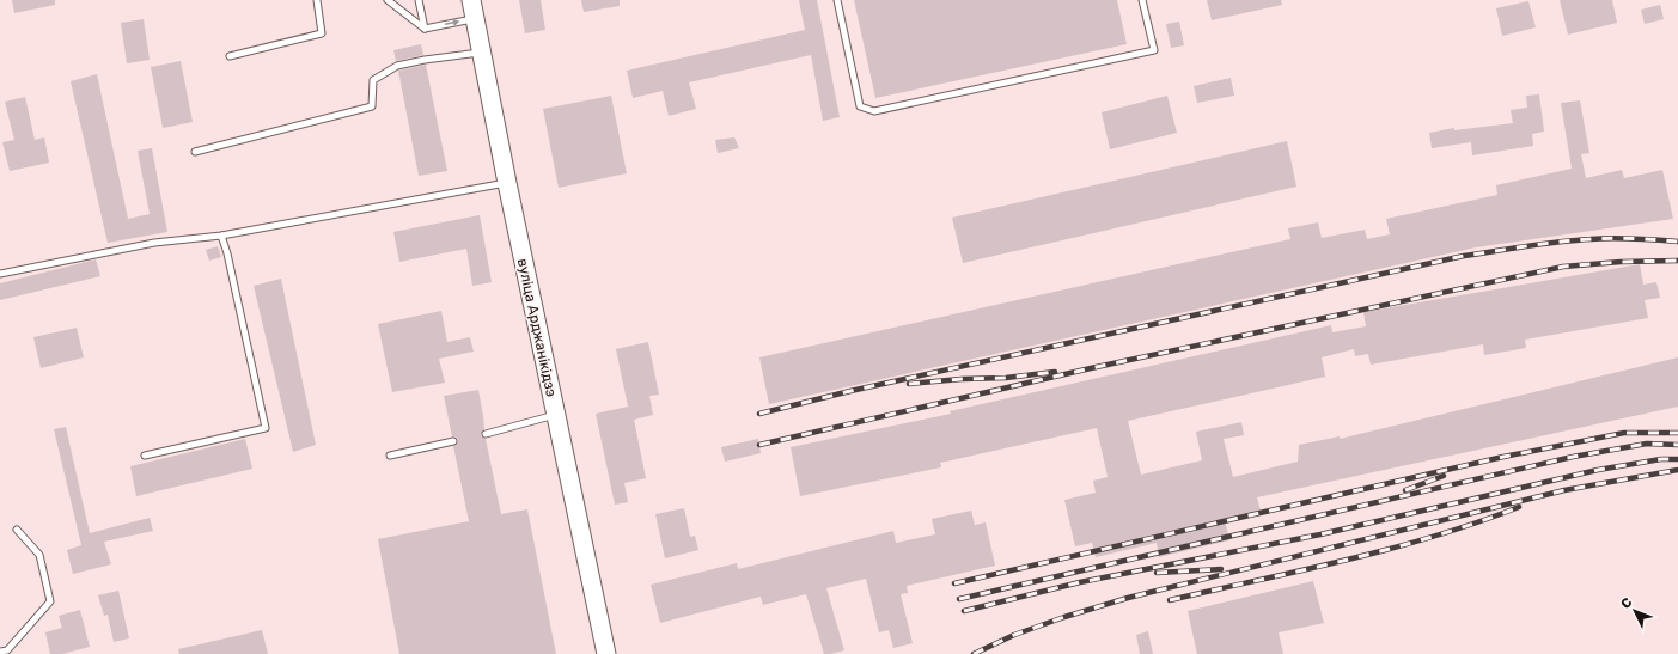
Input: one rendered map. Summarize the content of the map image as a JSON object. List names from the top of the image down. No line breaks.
{"streets":{"main road":["вуліца Арджанікідзэ"]},"north":"top left"}
